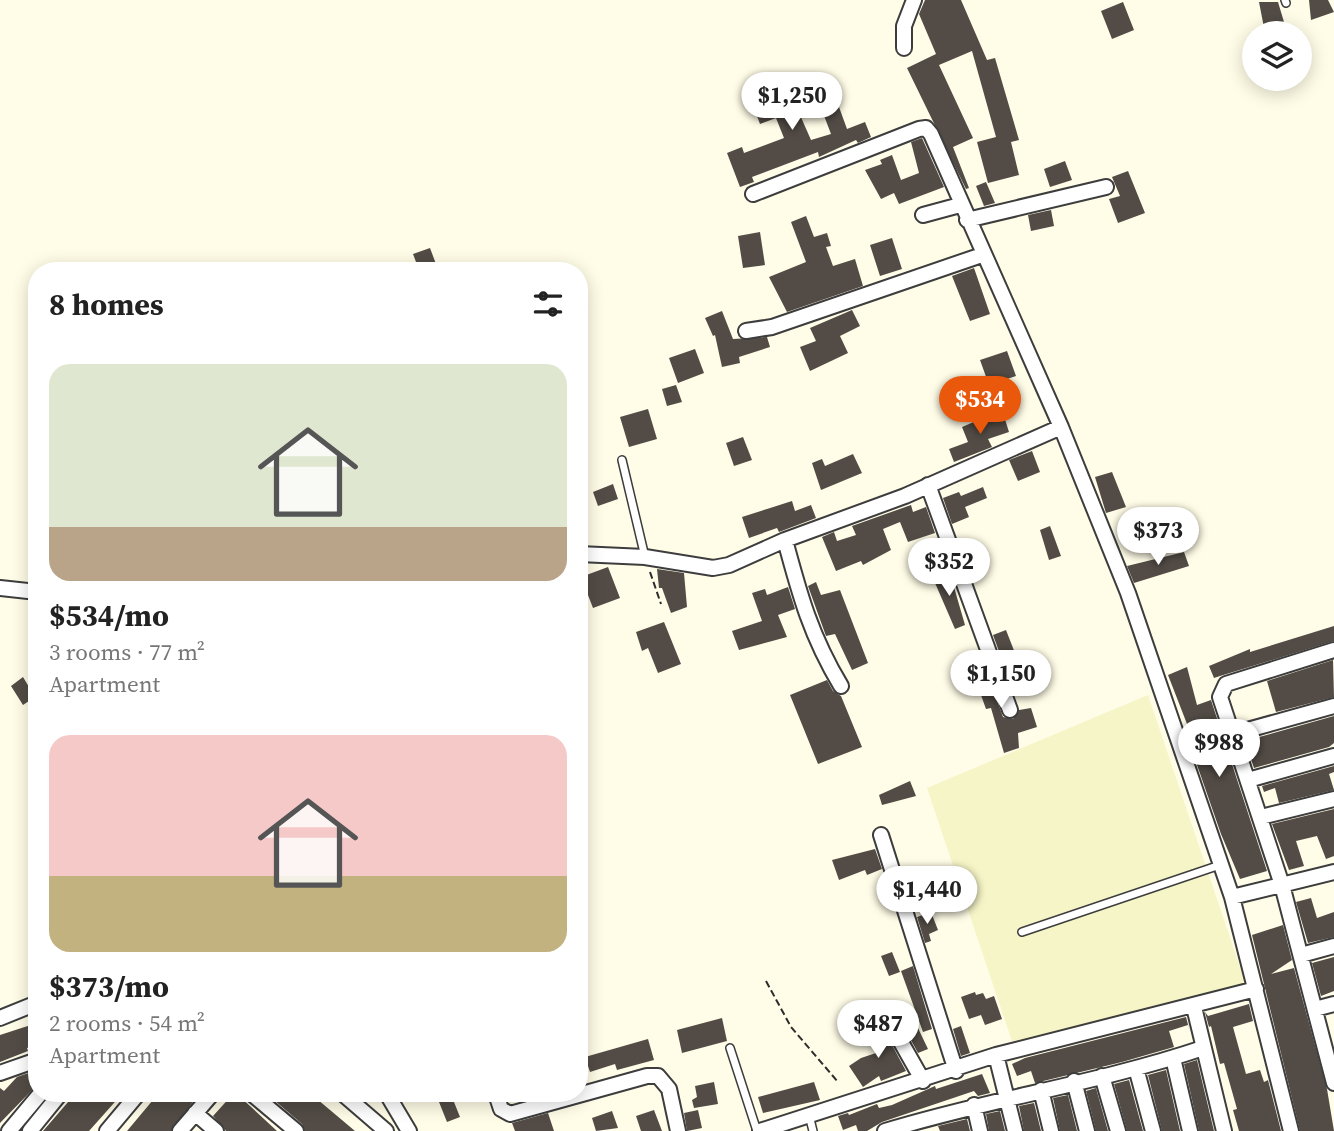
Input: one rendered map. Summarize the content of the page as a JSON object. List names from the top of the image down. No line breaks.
{"page":{"price":["$1,250","$534","$373","$352","$1,150","$988","$1,440","$487"],"heading":"8 homes","list":[{"name":"$534/mo","note":"3 rooms · 77 m² · Apartment"},{"name":"$373/mo","note":"2 rooms · 54 m² · Apartment"}]}}
